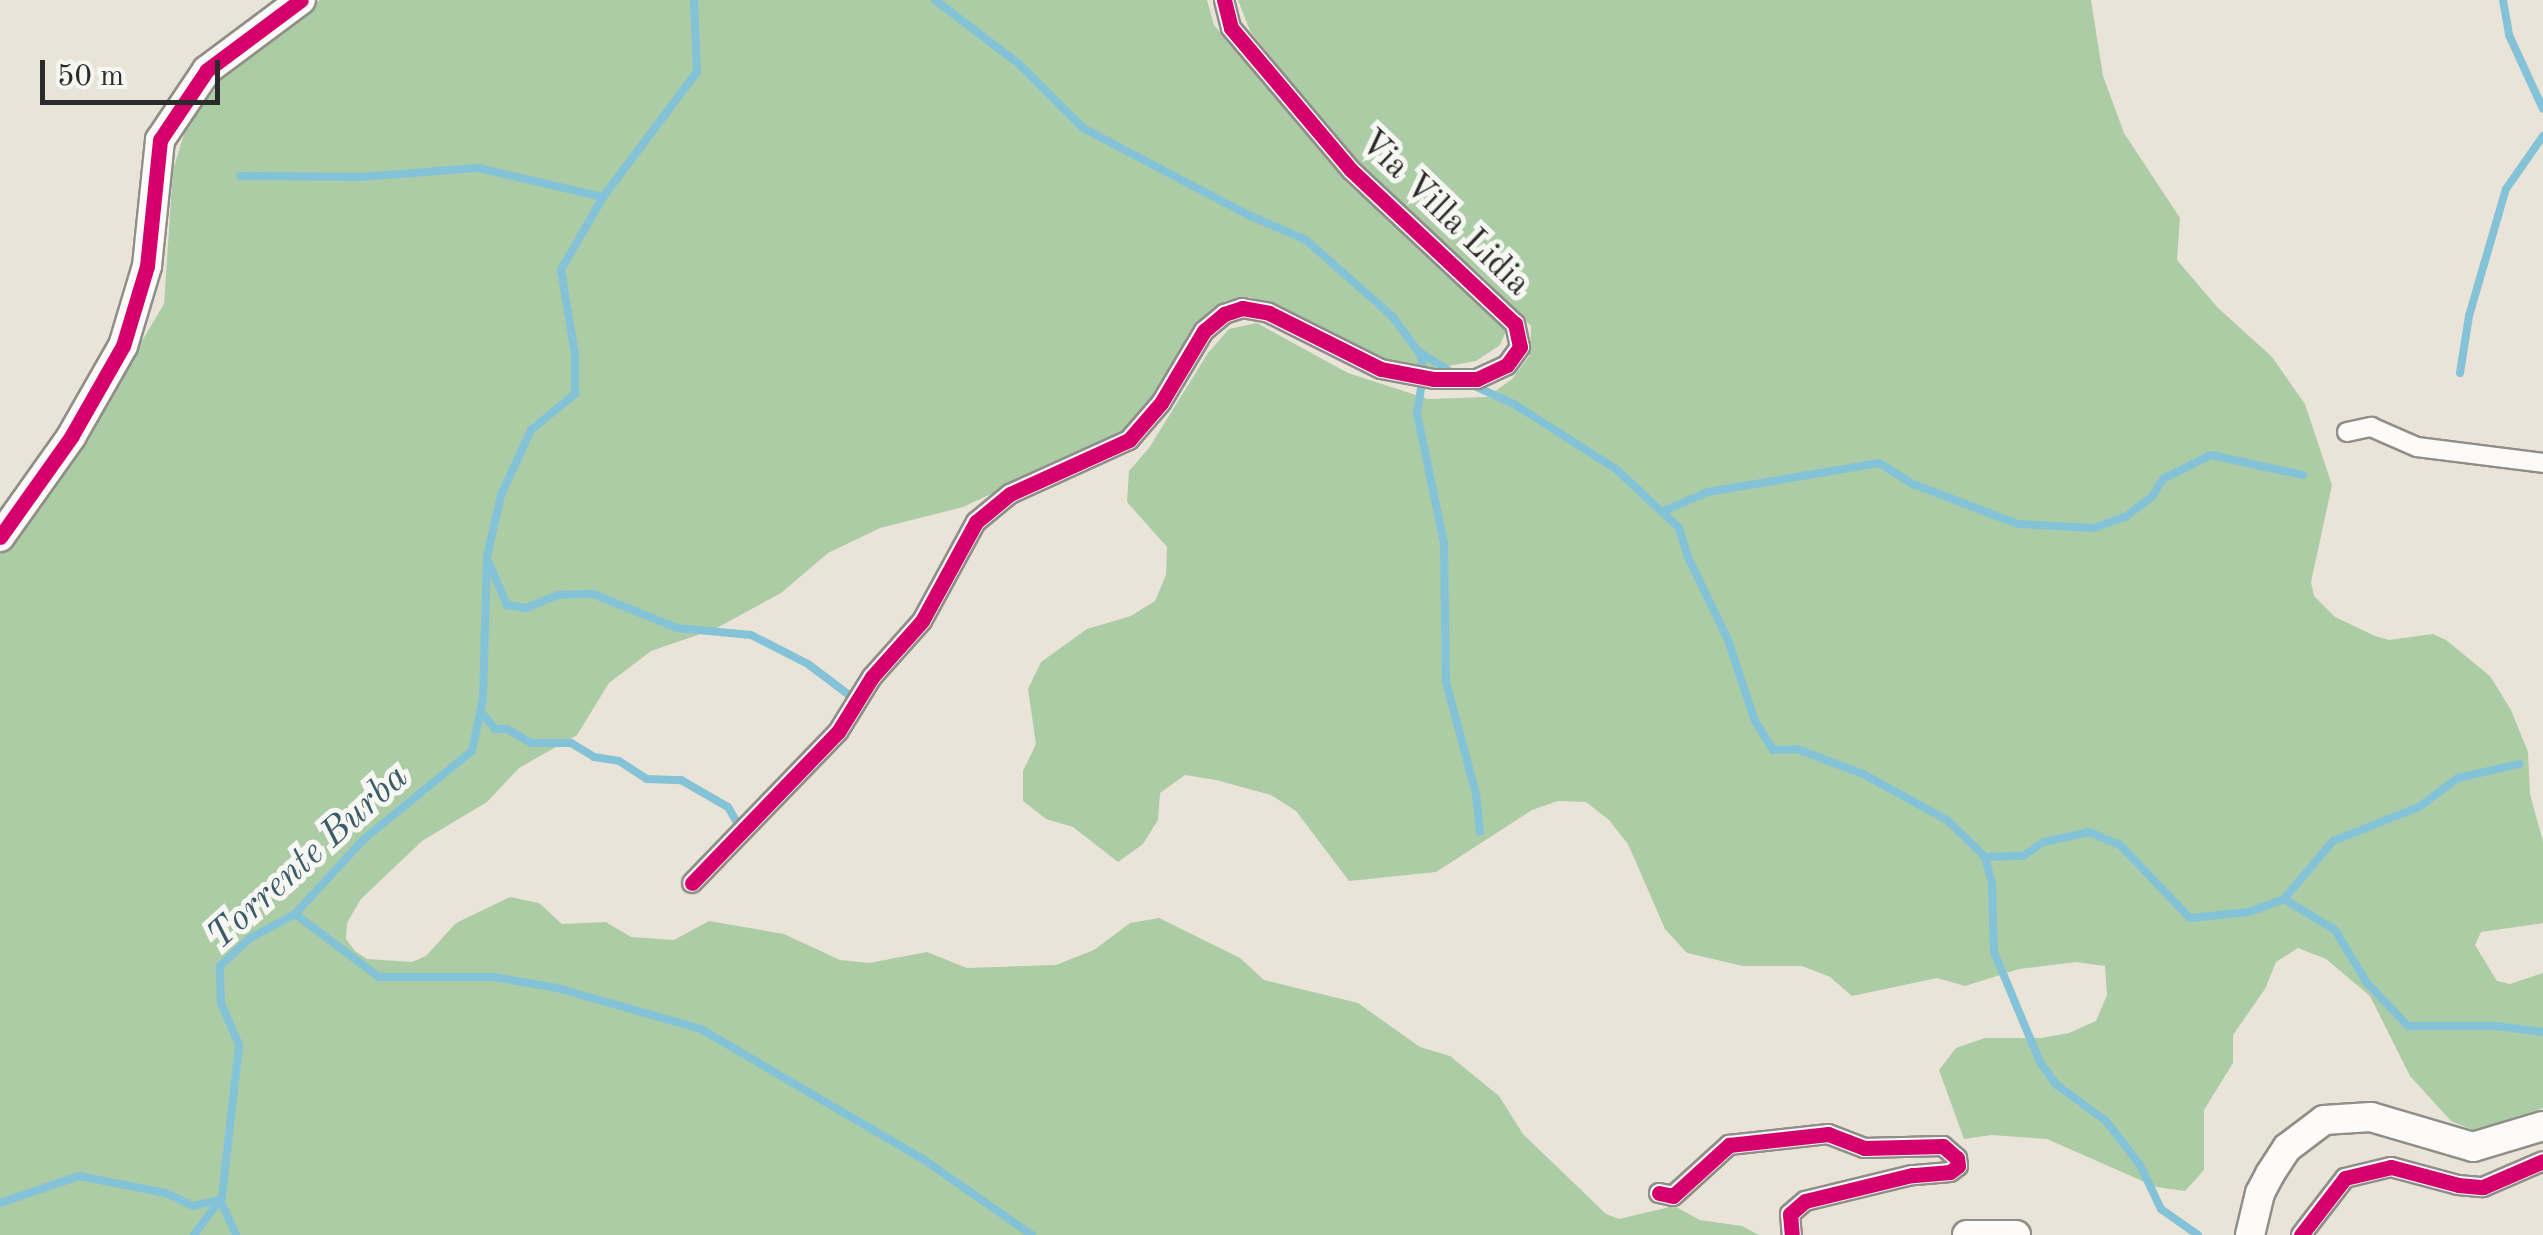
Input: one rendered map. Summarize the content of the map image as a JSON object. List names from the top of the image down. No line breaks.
{"streets":{"street":["Via Villa Lidia"]},"water":["Torrente Burba"],"scale_bar":"50 m"}
